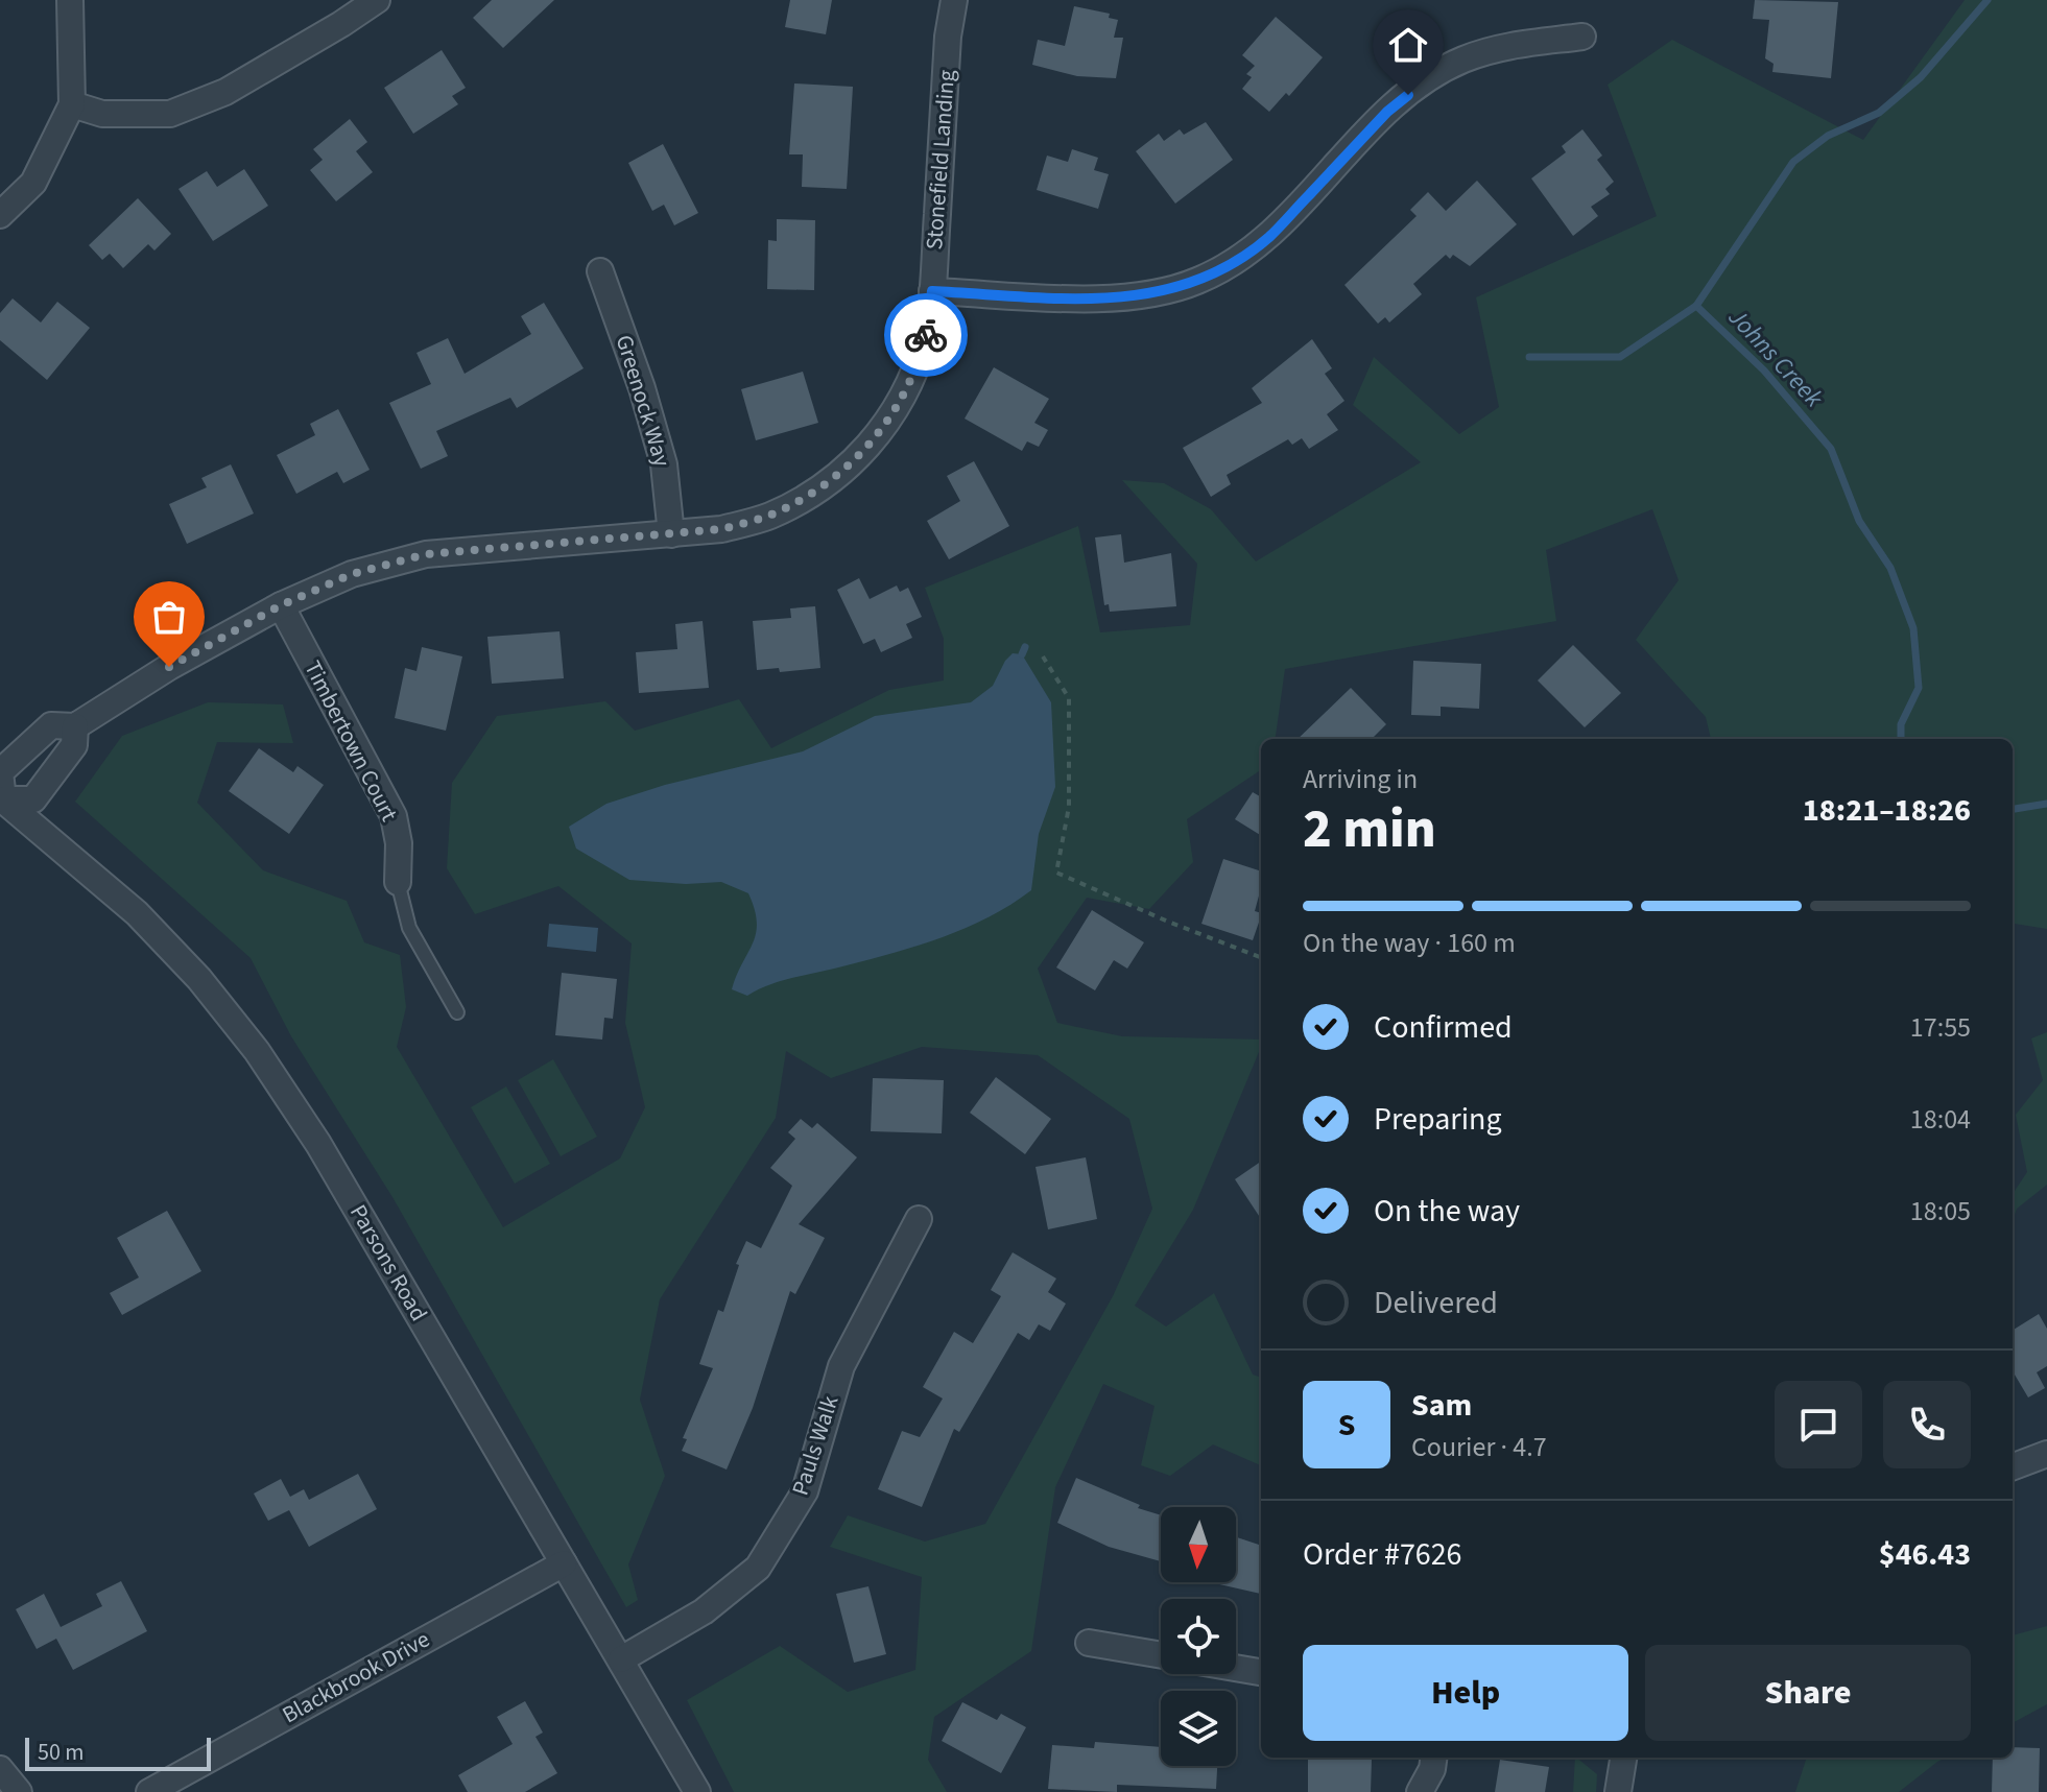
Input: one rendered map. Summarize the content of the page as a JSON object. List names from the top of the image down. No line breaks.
{"streets":{"street":["Stonefield Landing","Greenock Way","Timbertown Court","Parsons Road","Pauls Walk","Blackbrook Drive"]},"crossings":[["Stonefield Landing","Greenock Way"],["Stonefield Landing","Timbertown Court"],["Stonefield Landing","Parsons Road"],["Parsons Road","Pauls Walk"],["Parsons Road","Blackbrook Drive"]],"water":["Johns Creek"],"scale_bar":"50 m","north":"bottom","page":{"heading":["2 min","Arriving in","18:21–18:26"],"panel":["Sam","Courier · 4.7","Order #7626","$46.43"],"bar":"On the way · 160 m","list":[["Confirmed","17:55"],["Preparing","18:04"],["On the way","18:05"],"Delivered"],"round":"S","buttons":["Help","Share"],"scale":"50 m"}}
